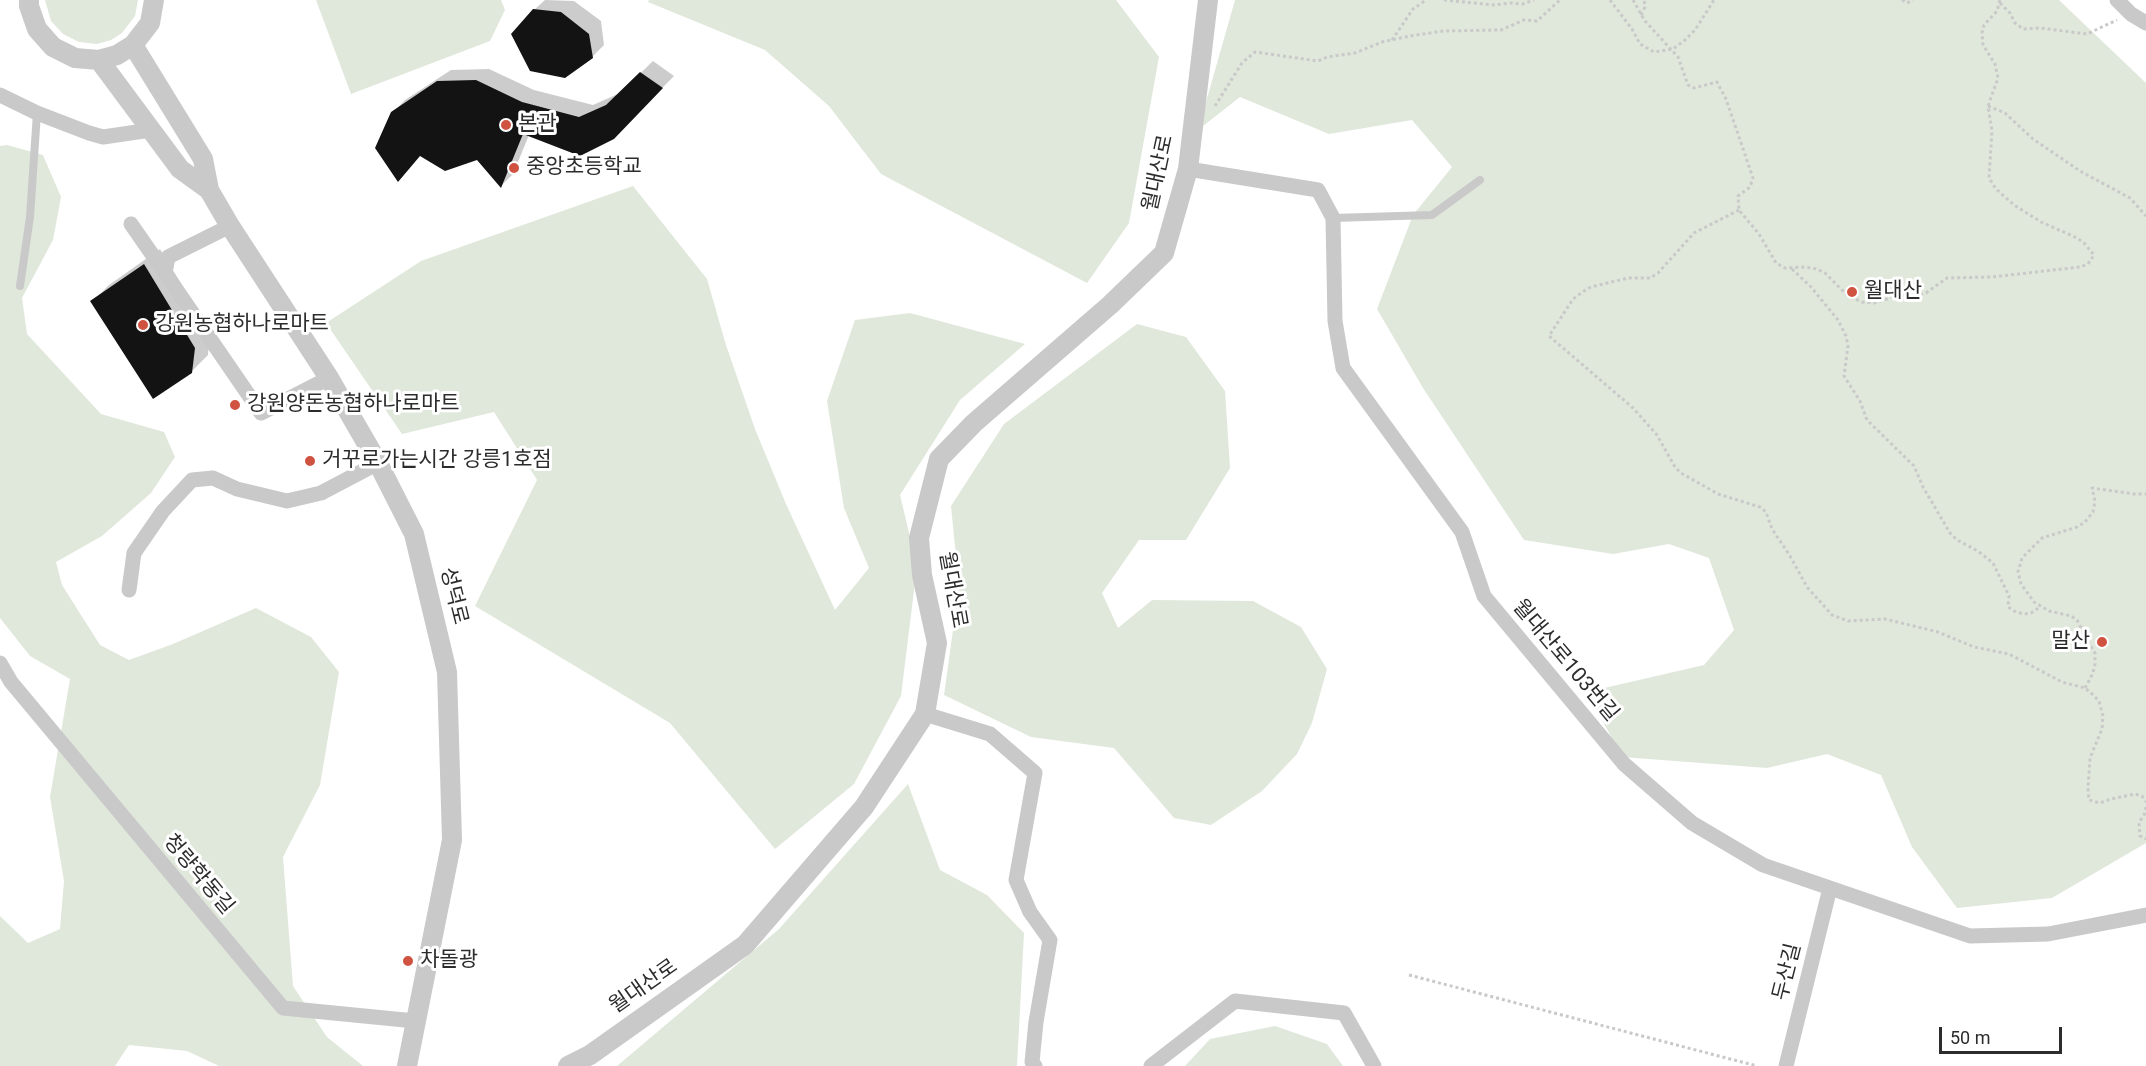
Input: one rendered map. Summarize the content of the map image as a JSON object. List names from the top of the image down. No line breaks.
{"streets":{"street":["월대산로","성덕로","월대산로103번길","청량학동길","두산길"]},"crossings":[["월대산로","월대산로103번길"],["성덕로","청량학동길"],["월대산로103번길","두산길"]],"places":["본관","중앙초등학교","월대산","강원농협하나로마트","강원양돈농협하나로마트","거꾸로가는시간 강릉1호점","말산","차돌광"],"scale_bar":"50 m"}
